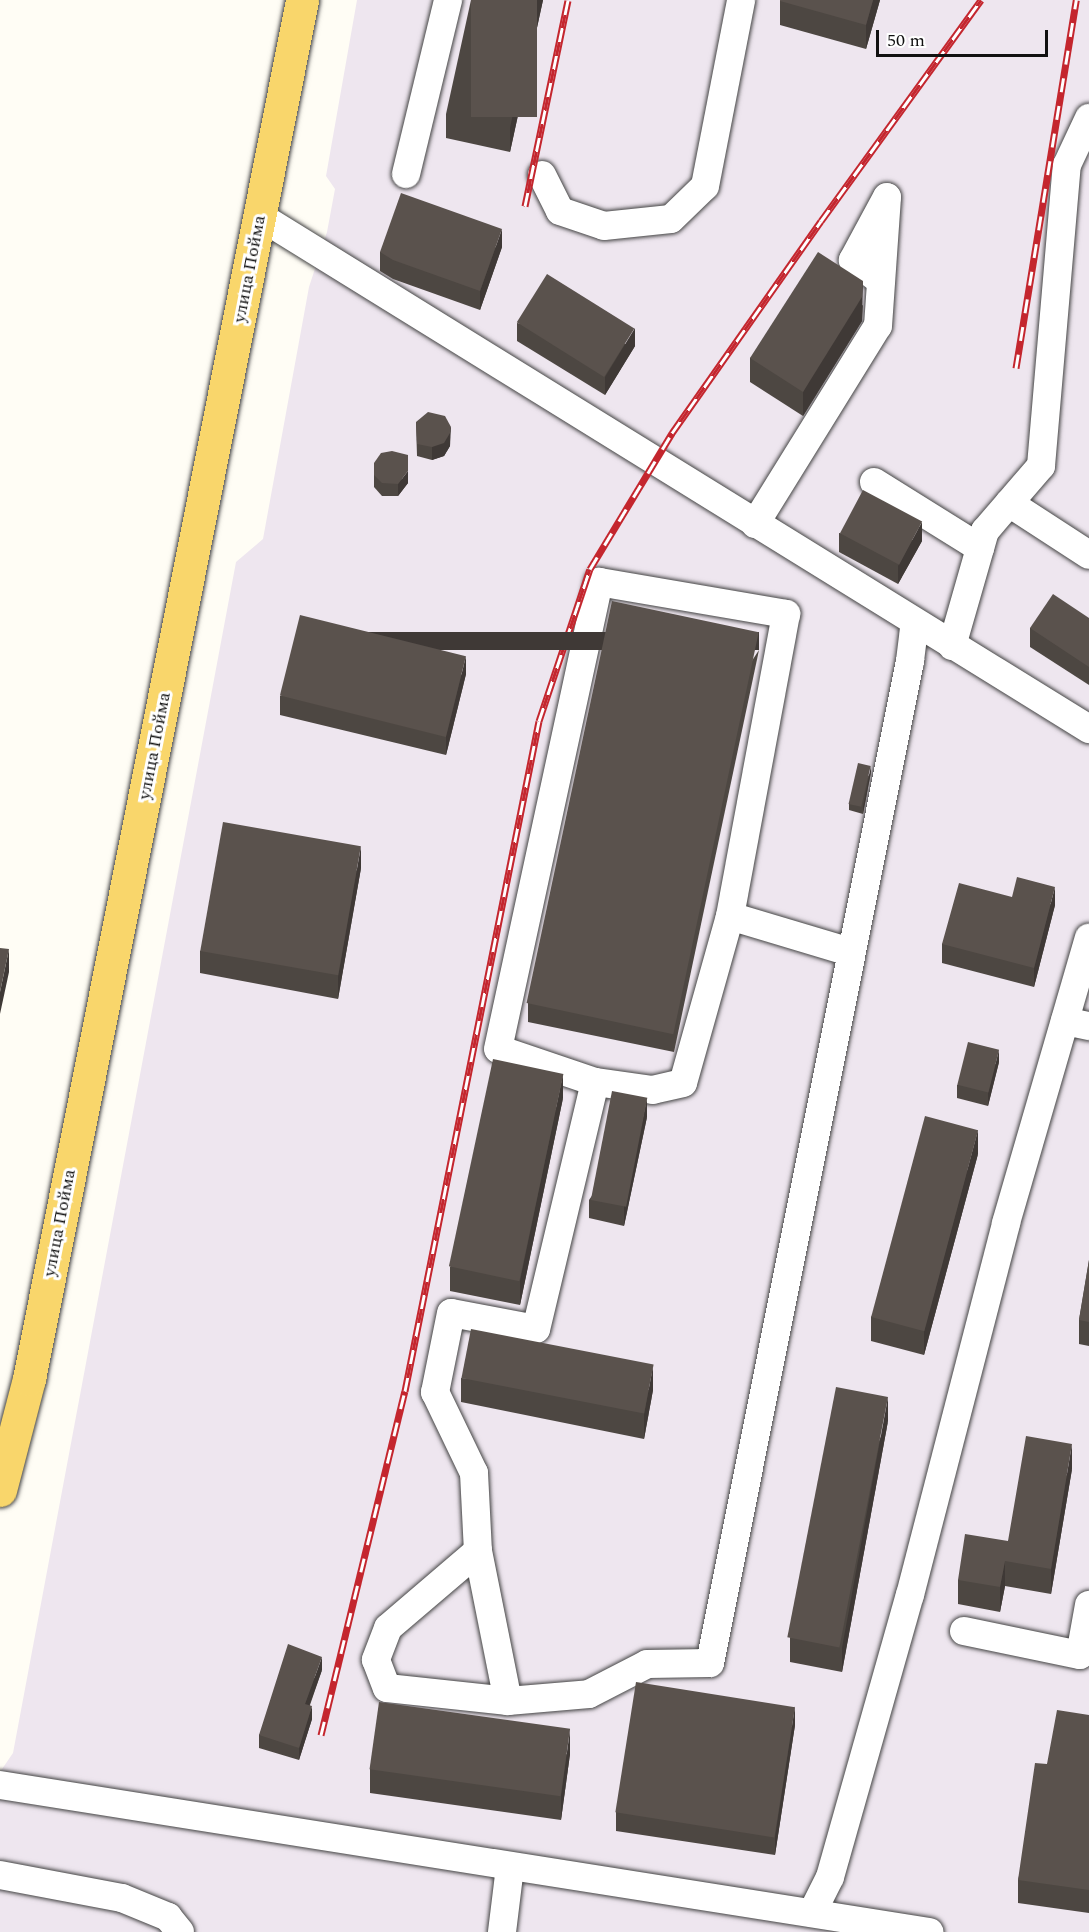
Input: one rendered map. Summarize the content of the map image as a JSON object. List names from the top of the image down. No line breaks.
{"streets":{"main road":["улица Пойма"]},"scale_bar":"50 m"}
